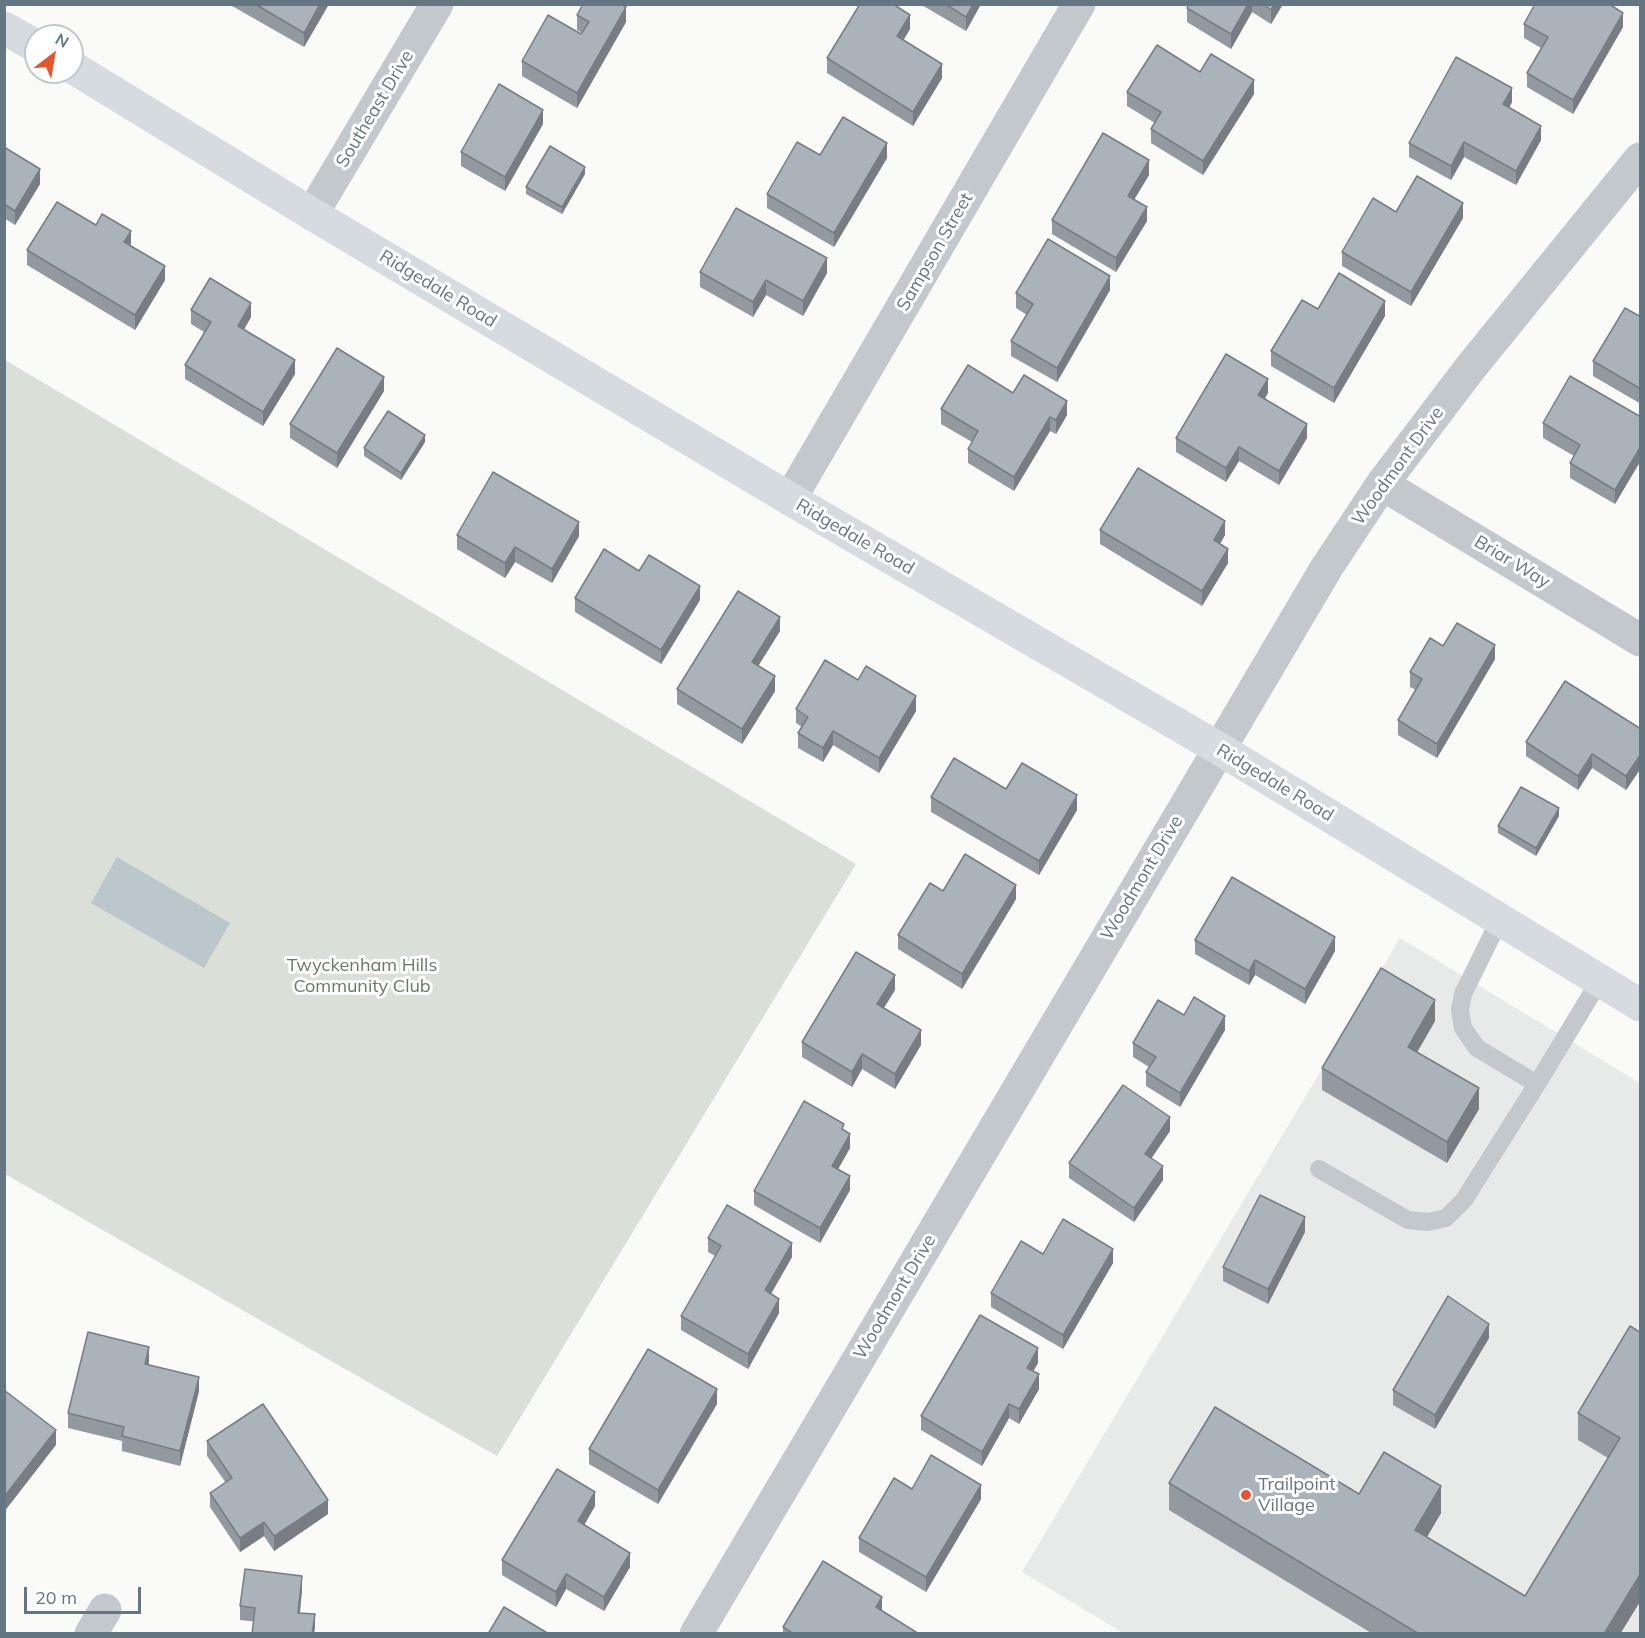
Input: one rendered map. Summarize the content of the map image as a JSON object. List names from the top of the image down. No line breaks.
{"streets":{"street":["Southeast Drive","Sampson Street","Ridgedale Road","Woodmont Drive","Briar Way"]},"crossings":[["Southeast Drive","Ridgedale Road"],["Sampson Street","Ridgedale Road"],["Ridgedale Road","Woodmont Drive"],["Woodmont Drive","Briar Way"]],"parks":["Twyckenham Hills Community Club"],"places":["Trailpoint Village"],"scale_bar":"20 m","north":"top right"}
